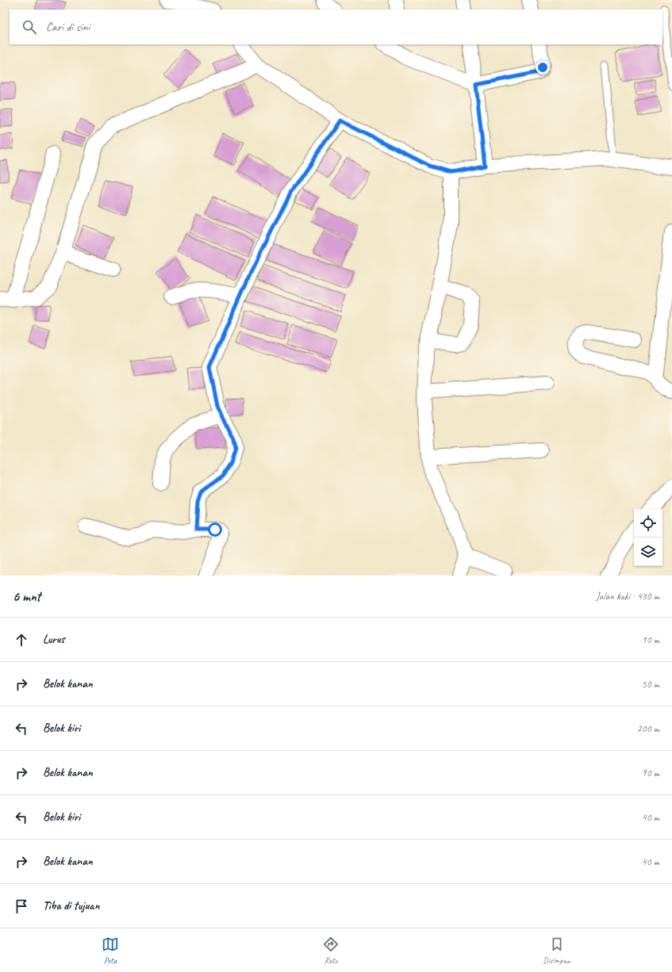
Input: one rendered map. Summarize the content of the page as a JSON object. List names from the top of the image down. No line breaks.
{"page":{"search":"Cari di sini","heading":["6 mnt","Jalan kaki · 430 m"],"list":[["Lurus","10 m"],["Belok kanan","50 m"],["Belok kiri","200 m"],["Belok kanan","90 m"],["Belok kiri","40 m"],["Belok kanan","40 m"],"Tiba di tujuan"],"nav":["Peta","Rute","Disimpan"]}}
